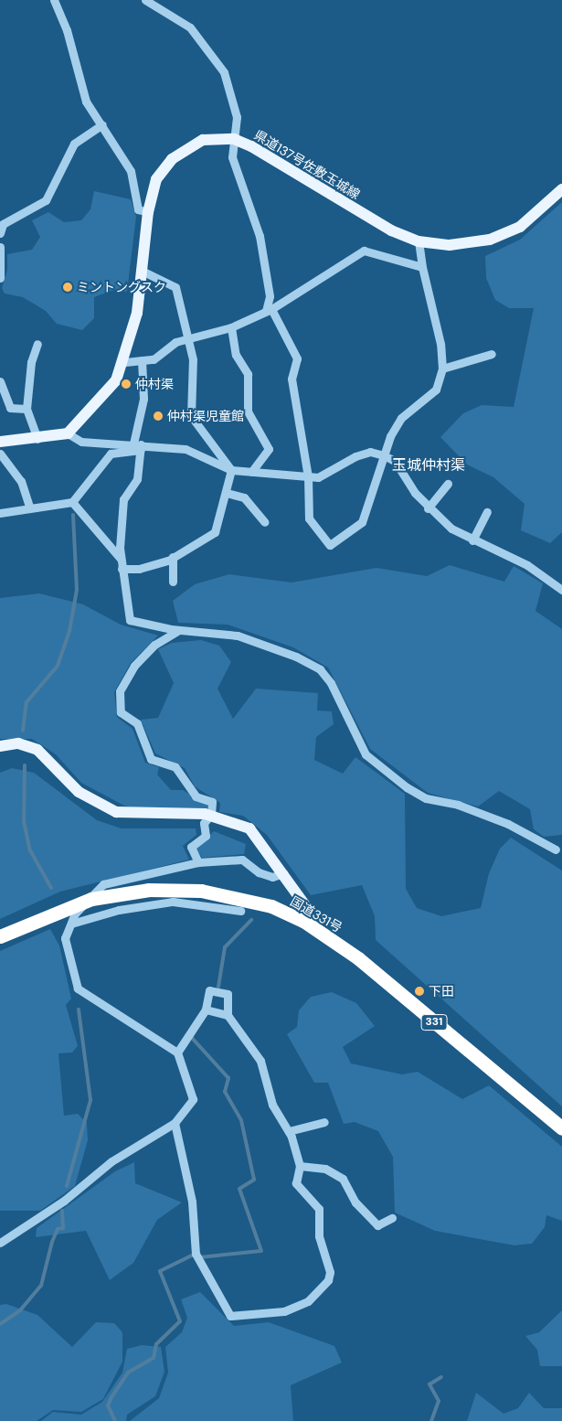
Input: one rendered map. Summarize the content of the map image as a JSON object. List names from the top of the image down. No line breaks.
{"streets":{"highway":["国道331号","331"],"main road":["県道137号佐敷玉城線"]},"districts":["玉城仲村渠"],"places":["ミントングスク","仲村渠","仲村渠児童館","下田"]}
